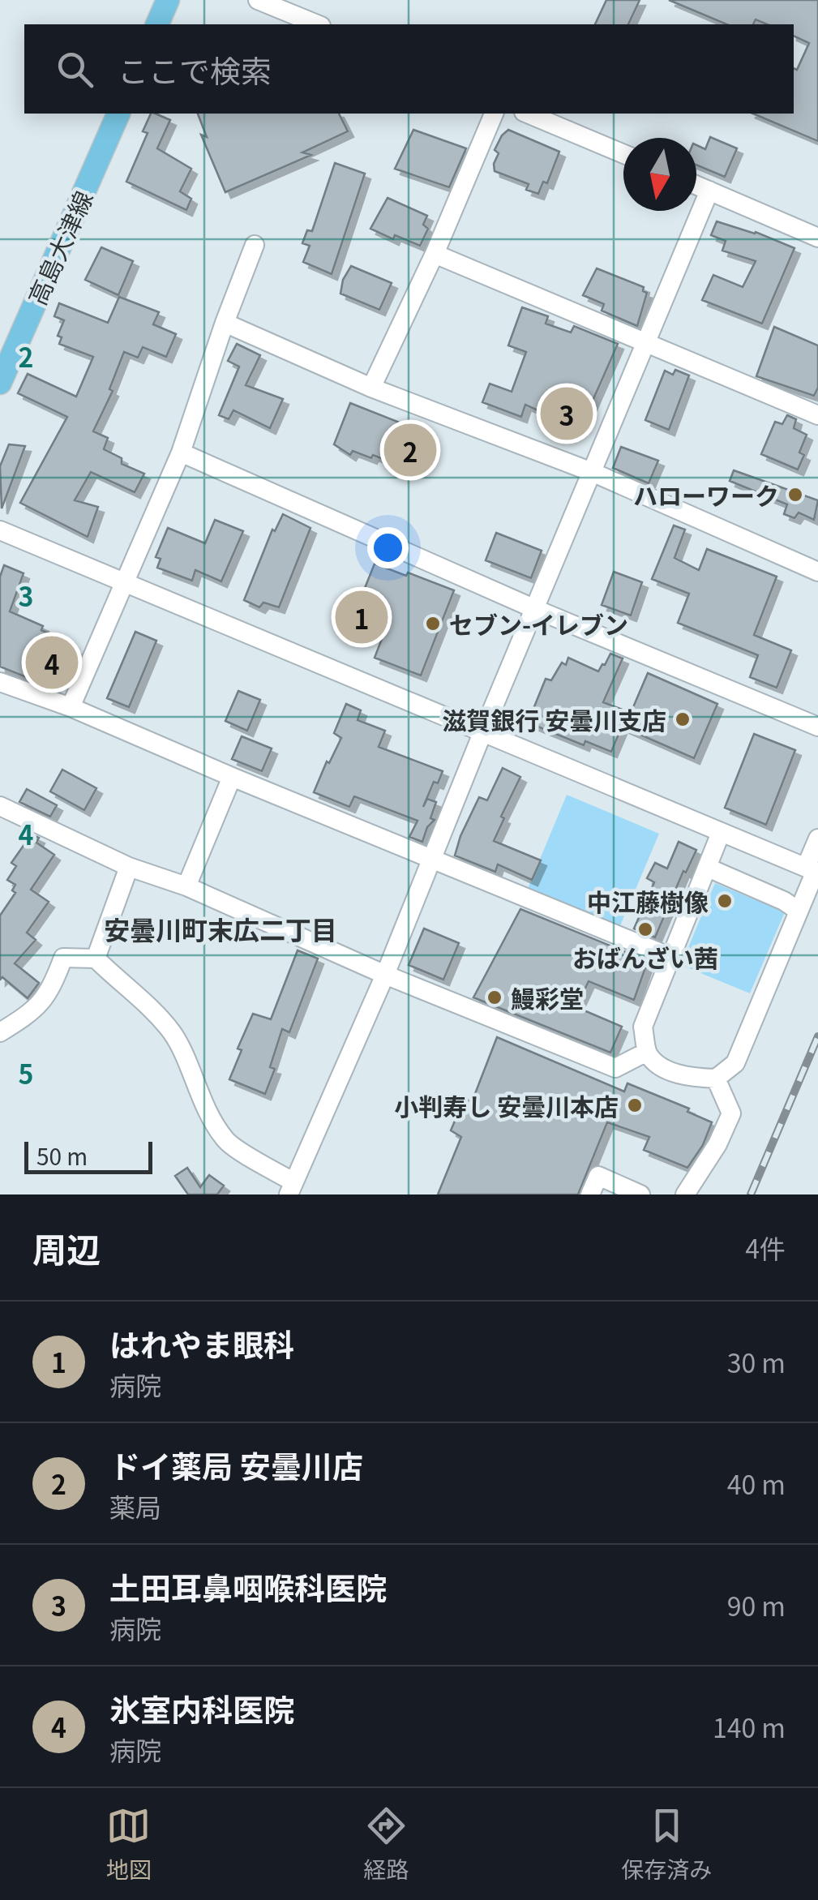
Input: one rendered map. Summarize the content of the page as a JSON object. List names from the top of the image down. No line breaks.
{"streets":{"main road":["高島大津線"]},"districts":["安曇川町末広二丁目"],"places":["ハローワーク","セブン-イレブン","滋賀銀行 安曇川支店","中江藤樹像","おばんざい茜","鰻彩堂","小判寿し 安曇川本店"],"scale_bar":"50 m","north":"bottom","page":{"search":"ここで検索","pins":["3","2","1","4"],"scale":"50 m","heading":["周辺","4件"],"list":[{"mark":"1","name":"はれやま眼科","note":"病院","value":"30 m"},{"mark":"2","name":"ドイ薬局 安曇川店","note":"薬局","value":"40 m"},{"mark":"3","name":"土田耳鼻咽喉科医院","note":"病院","value":"90 m"},{"mark":"4","name":"氷室内科医院","note":"病院","value":"140 m"}],"nav":["地図","経路","保存済み"]},"grid":{"rows":["2","3","4","5"]}}
